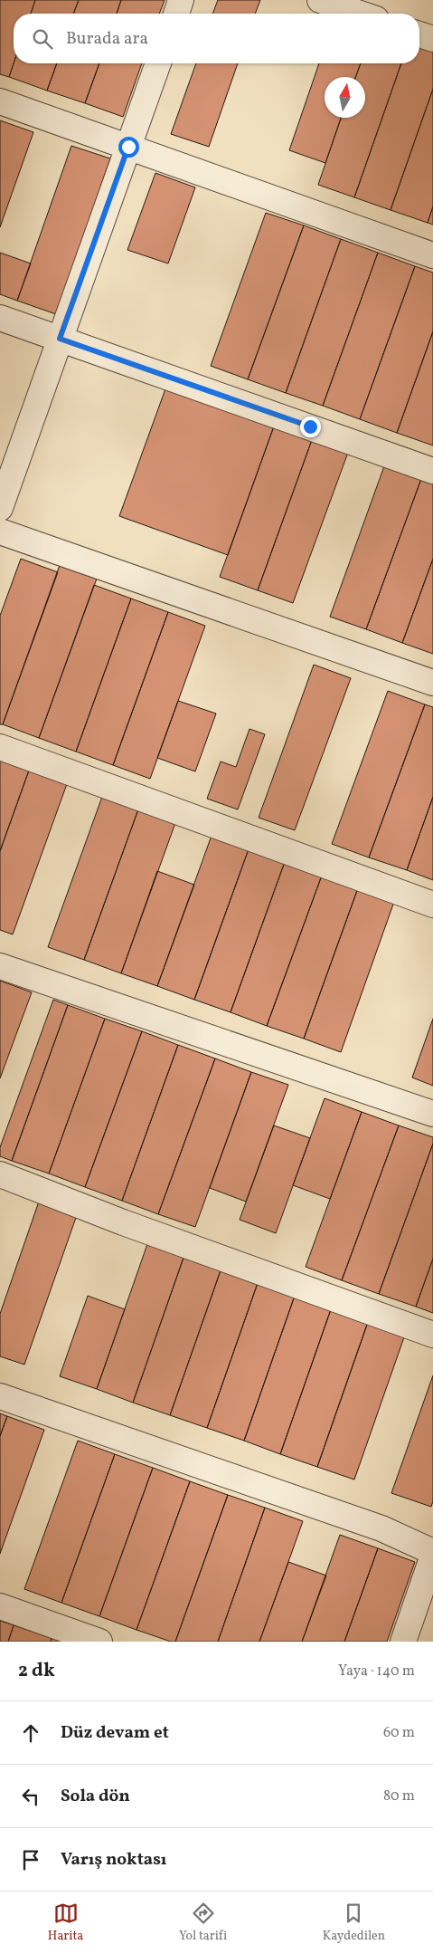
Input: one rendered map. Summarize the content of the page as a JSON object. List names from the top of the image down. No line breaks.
{"north":"top","page":{"search":"Burada ara","heading":["2 dk","Yaya · 140 m"],"list":[["Düz devam et","60 m"],["Sola dön","80 m"],"Varış noktası"],"nav":["Harita","Yol tarifi","Kaydedilen"]}}
